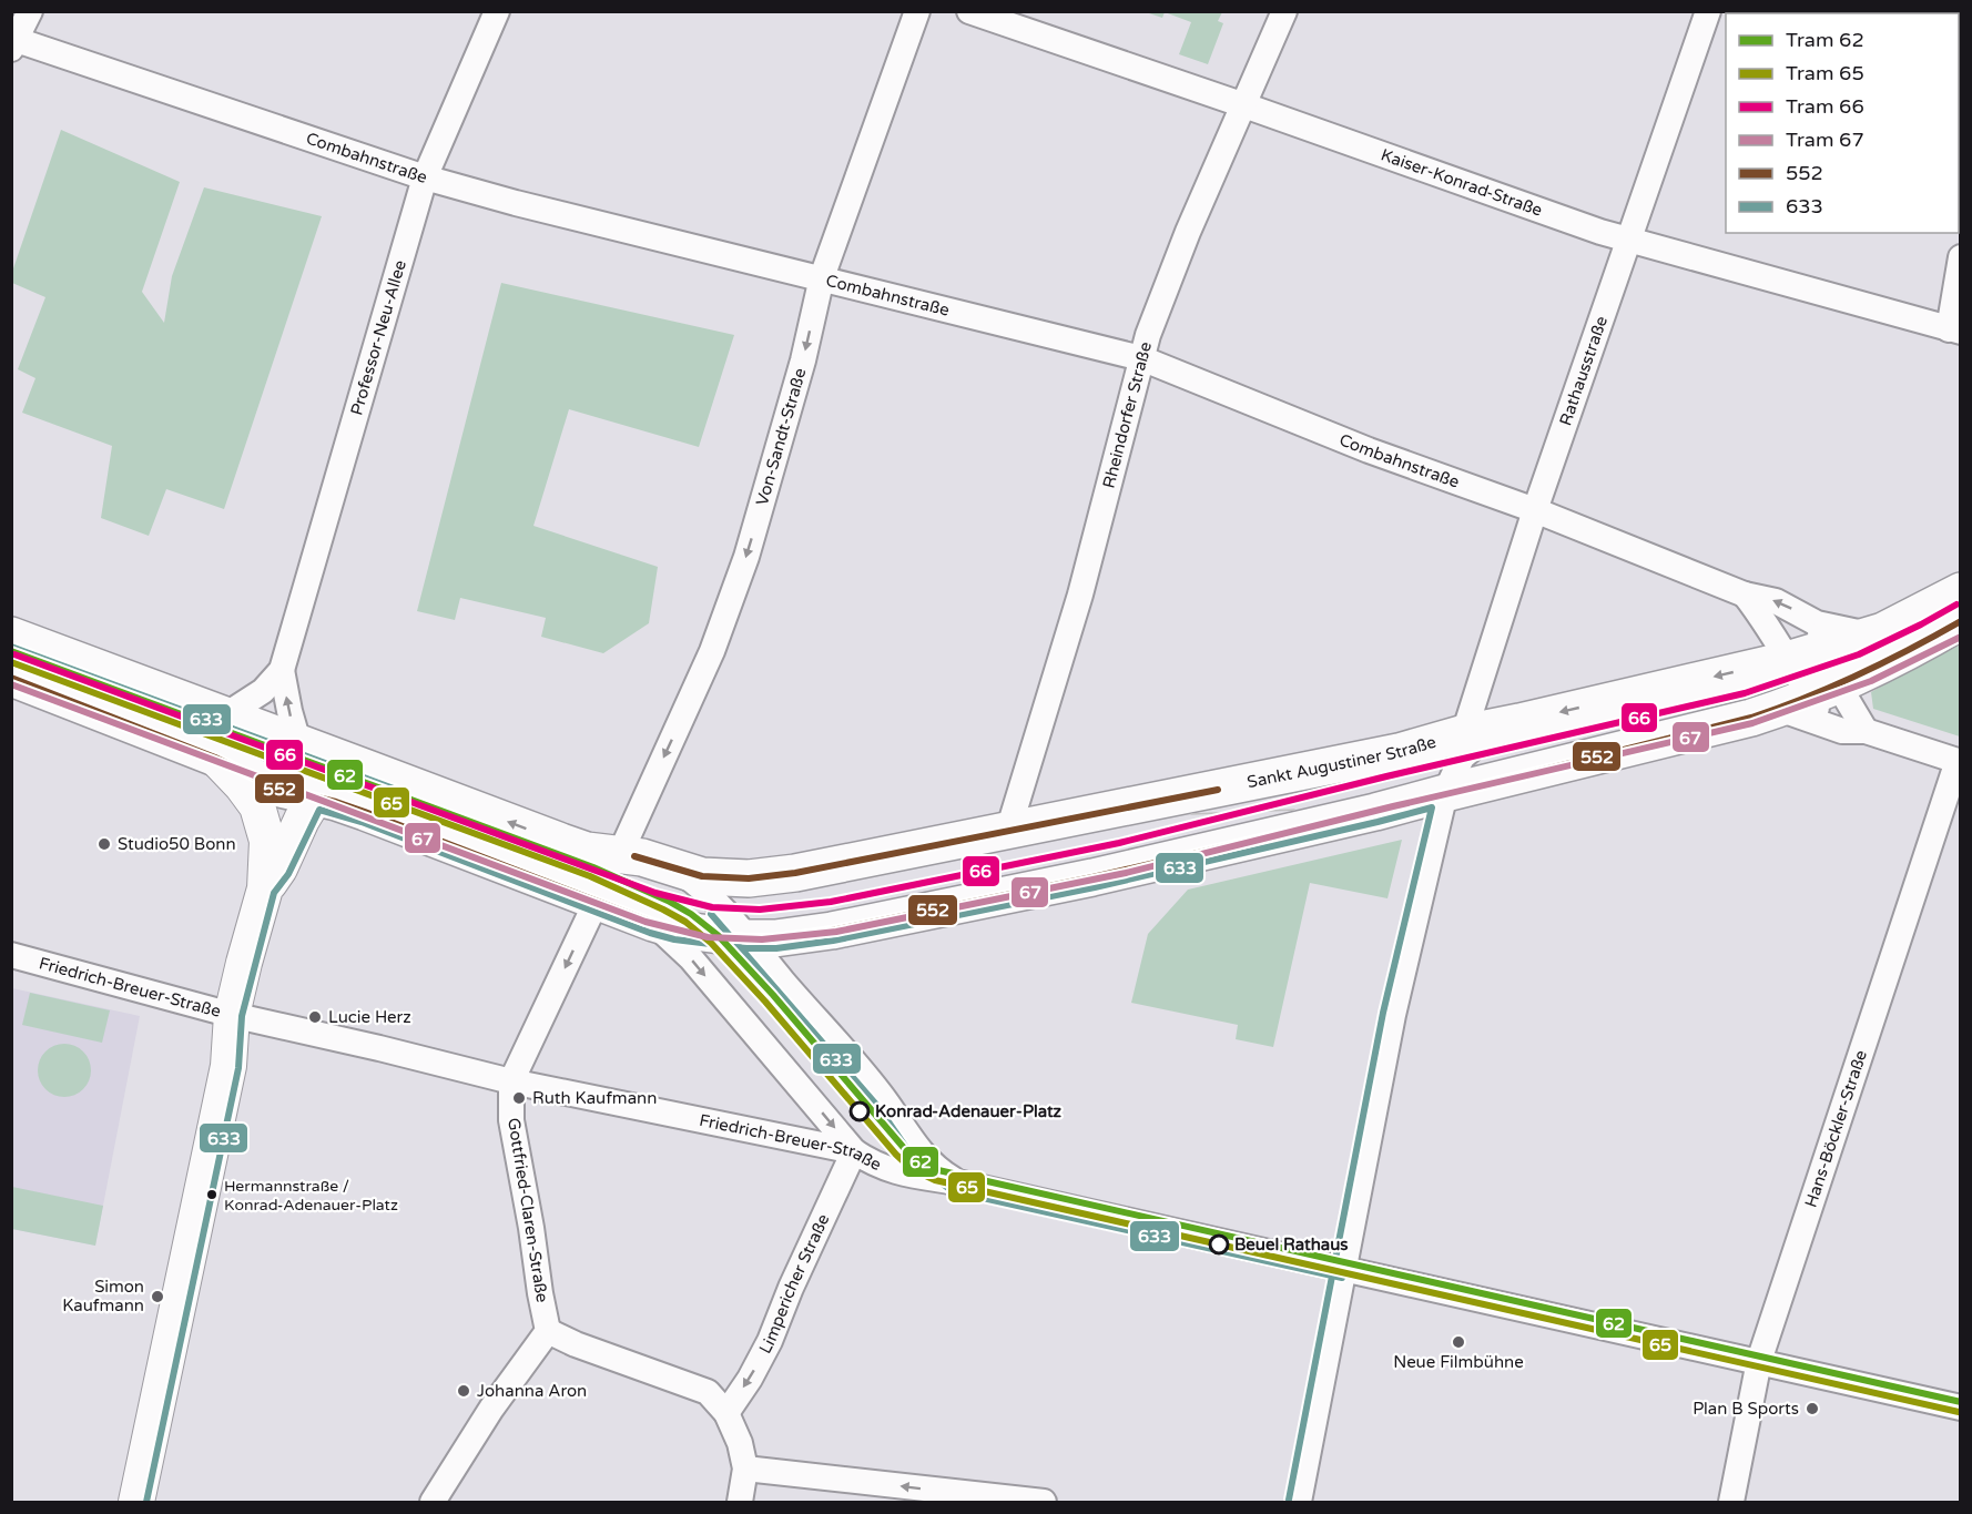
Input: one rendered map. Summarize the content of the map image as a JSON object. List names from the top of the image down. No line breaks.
{"streets":{"main road":["Sankt Augustiner Straße"],"street":["Combahnstraße","Kaiser-Konrad-Straße","Professor-Neu-Allee","Rathausstraße","Rheindorfer Straße","Von-Sandt-Straße","Friedrich-Breuer-Straße","Hans-Böckler-Straße","Gottfried-Claren-Straße","Limpericher Straße"]},"crossings":[["Combahnstraße","Professor-Neu-Allee"],["Combahnstraße","Rathausstraße"],["Combahnstraße","Rheindorfer Straße"],["Combahnstraße","Von-Sandt-Straße"],["Combahnstraße","Sankt Augustiner Straße"],["Kaiser-Konrad-Straße","Rathausstraße"],["Kaiser-Konrad-Straße","Rheindorfer Straße"],["Rathausstraße","Sankt Augustiner Straße"],["Rheindorfer Straße","Sankt Augustiner Straße"],["Friedrich-Breuer-Straße","Hans-Böckler-Straße"],["Friedrich-Breuer-Straße","Gottfried-Claren-Straße"],["Friedrich-Breuer-Straße","Limpericher Straße"]],"one_way":["Von-Sandt-Straße","Gottfried-Claren-Straße","Limpericher Straße"],"places":["Studio50 Bonn","Lucie Herz","Ruth Kaufmann","Konrad-Adenauer-Platz","Hermannstraße / Konrad-Adenauer-Platz","Beuel Rathaus","Simon Kaufmann","Neue Filmbühne","Johanna Aron","Plan B Sports"],"lines":["tram line 66","transit line 552","tram line 67","transit line 633","tram line 62","tram line 65"],"legend":["Tram 62","Tram 65","Tram 66","Tram 67","552","633"]}
